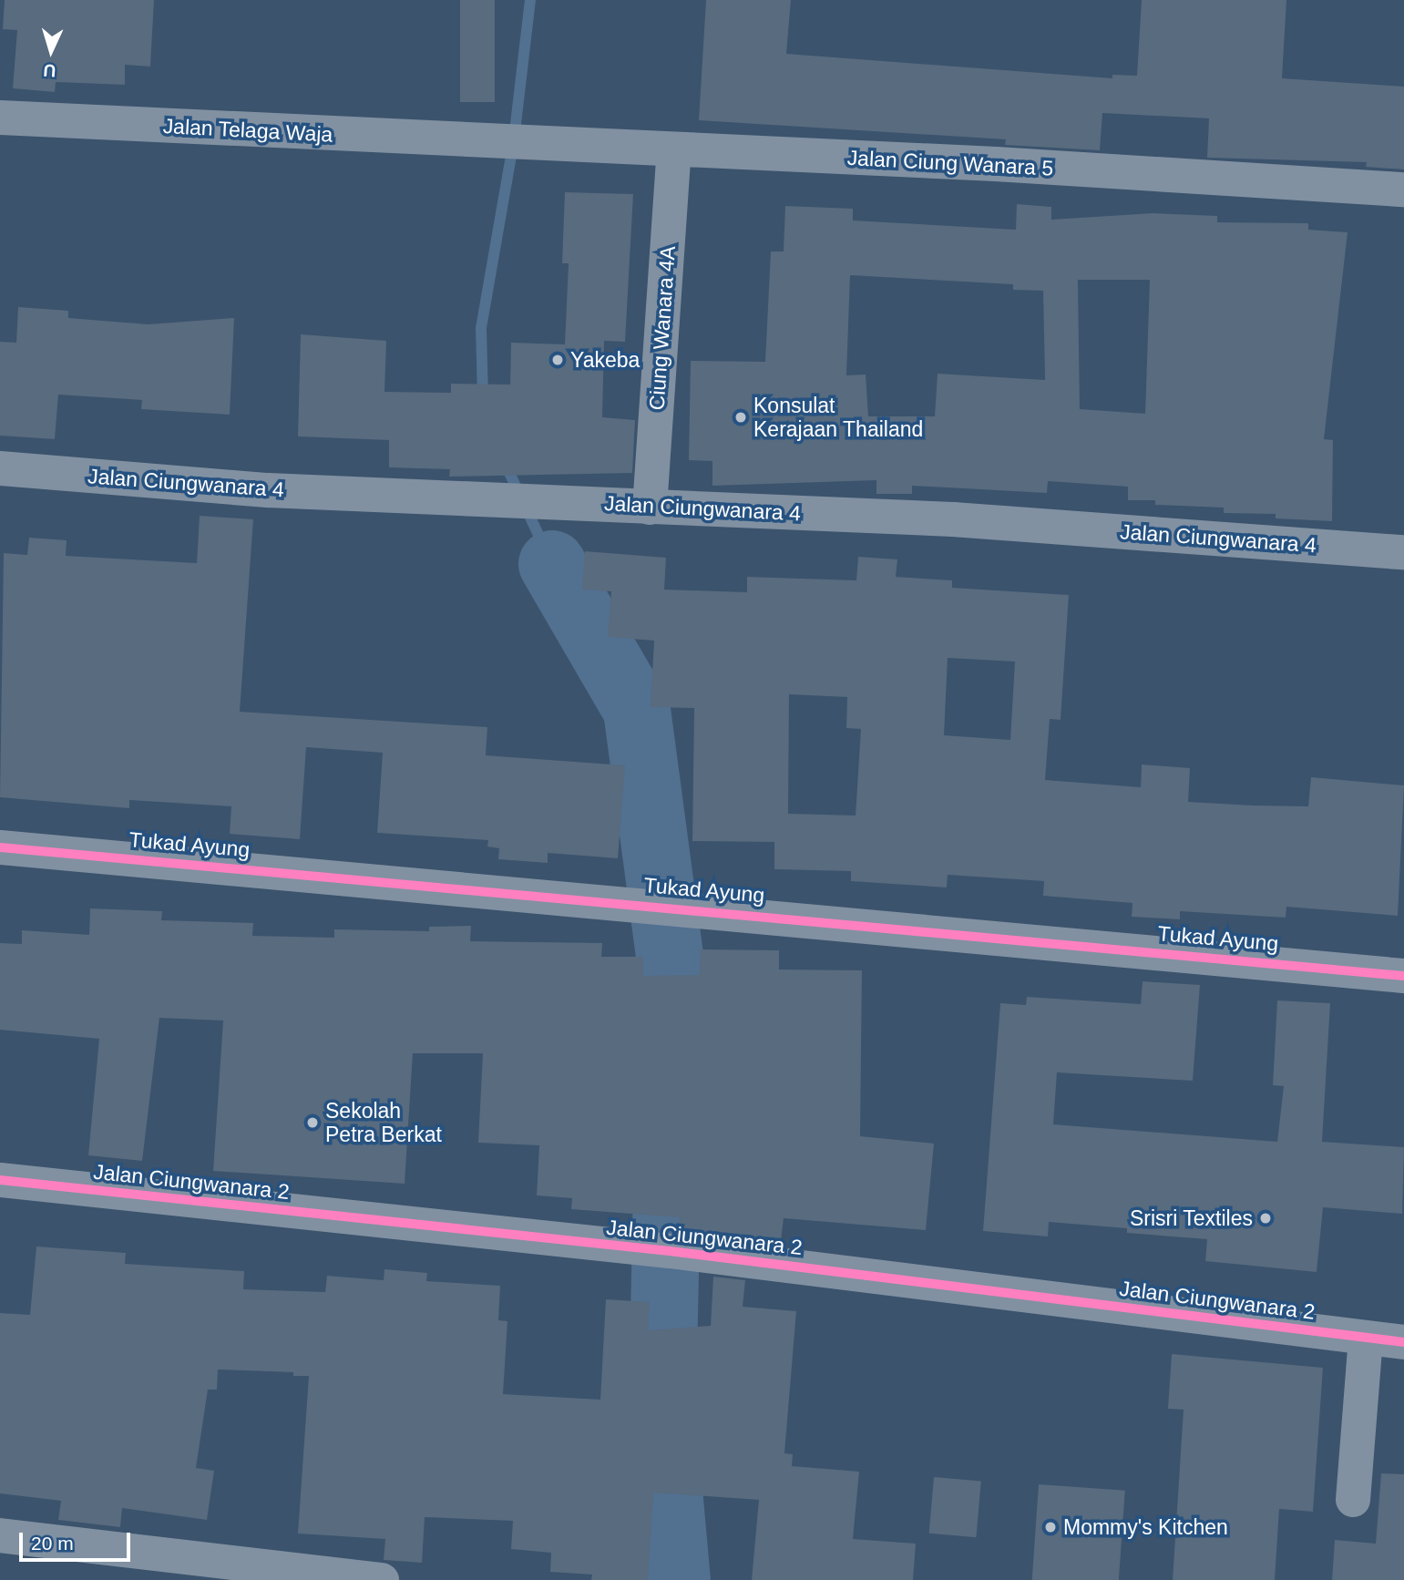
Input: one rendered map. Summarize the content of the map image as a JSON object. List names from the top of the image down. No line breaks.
{"streets":{"street":["Jalan Telaga Waja","Jalan Ciung Wanara 5","Ciung Wanara 4A","Jalan Ciungwanara 4","Tukad Ayung","Jalan Ciungwanara 2"]},"crossings":[["Jalan Telaga Waja","Jalan Ciung Wanara 5"],["Jalan Ciung Wanara 5","Ciung Wanara 4A"],["Ciung Wanara 4A","Jalan Ciungwanara 4"]],"places":["Yakeba","Konsulat Kerajaan Thailand","Sekolah Petra Berkat","Srisri Textiles","Mommy's Kitchen"],"scale_bar":"20 m","north":"bottom"}
